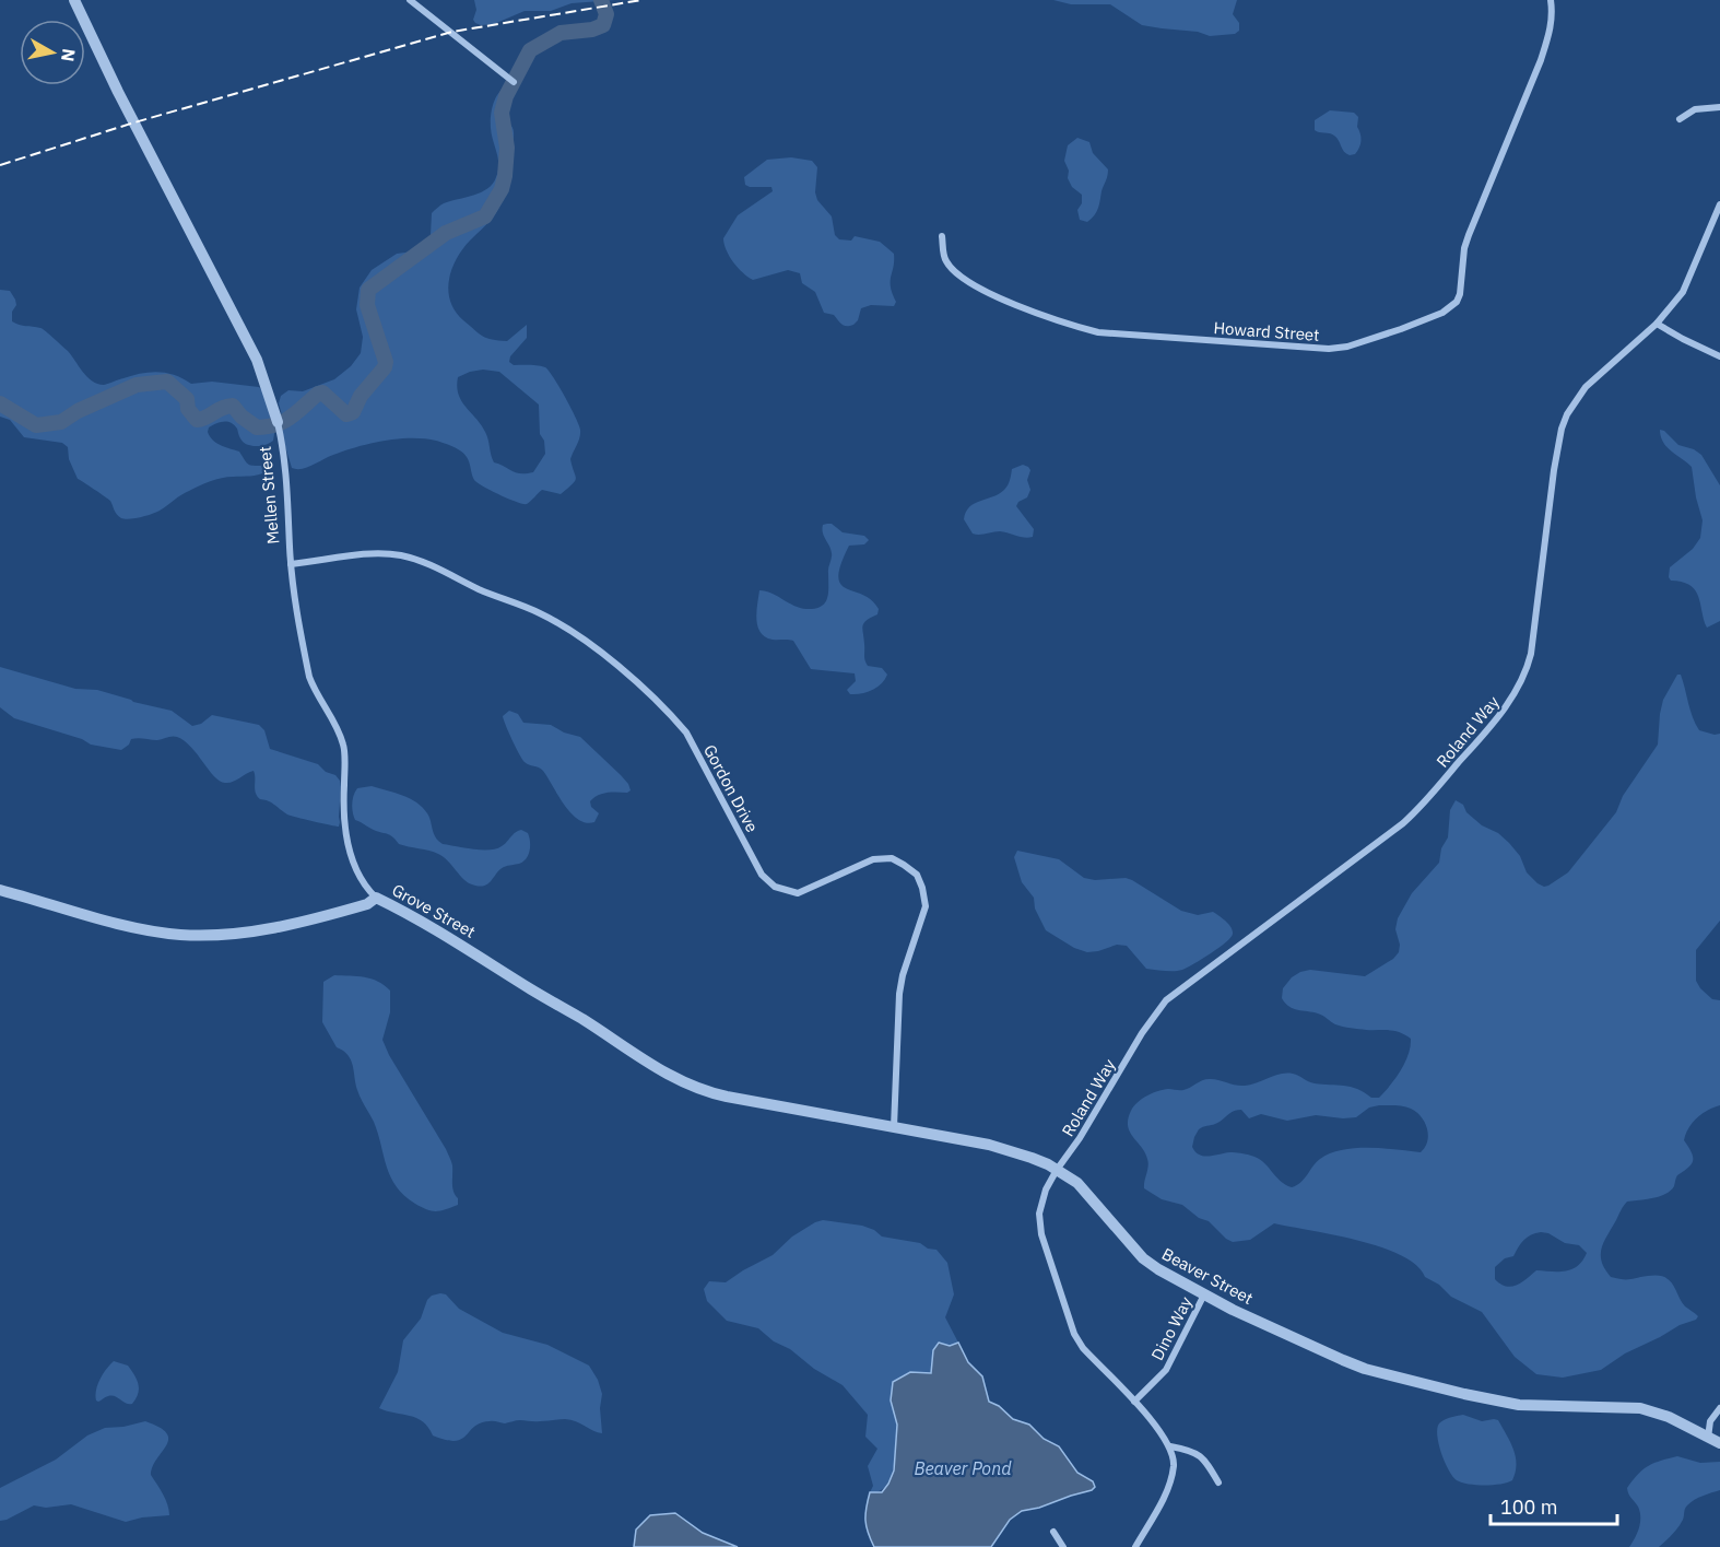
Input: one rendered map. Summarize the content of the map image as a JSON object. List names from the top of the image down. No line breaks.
{"streets":{"street":["Howard Street","Mellen Street","Roland Way","Gordon Drive","Grove Street","Beaver Street","Dino Way"]},"crossings":[["Mellen Street","Gordon Drive"],["Mellen Street","Grove Street"],["Roland Way","Beaver Street"],["Roland Way","Dino Way"],["Gordon Drive","Beaver Street"],["Grove Street","Beaver Street"],["Beaver Street","Dino Way"]],"water":["Beaver Pond"],"scale_bar":"100 m","north":"right"}
